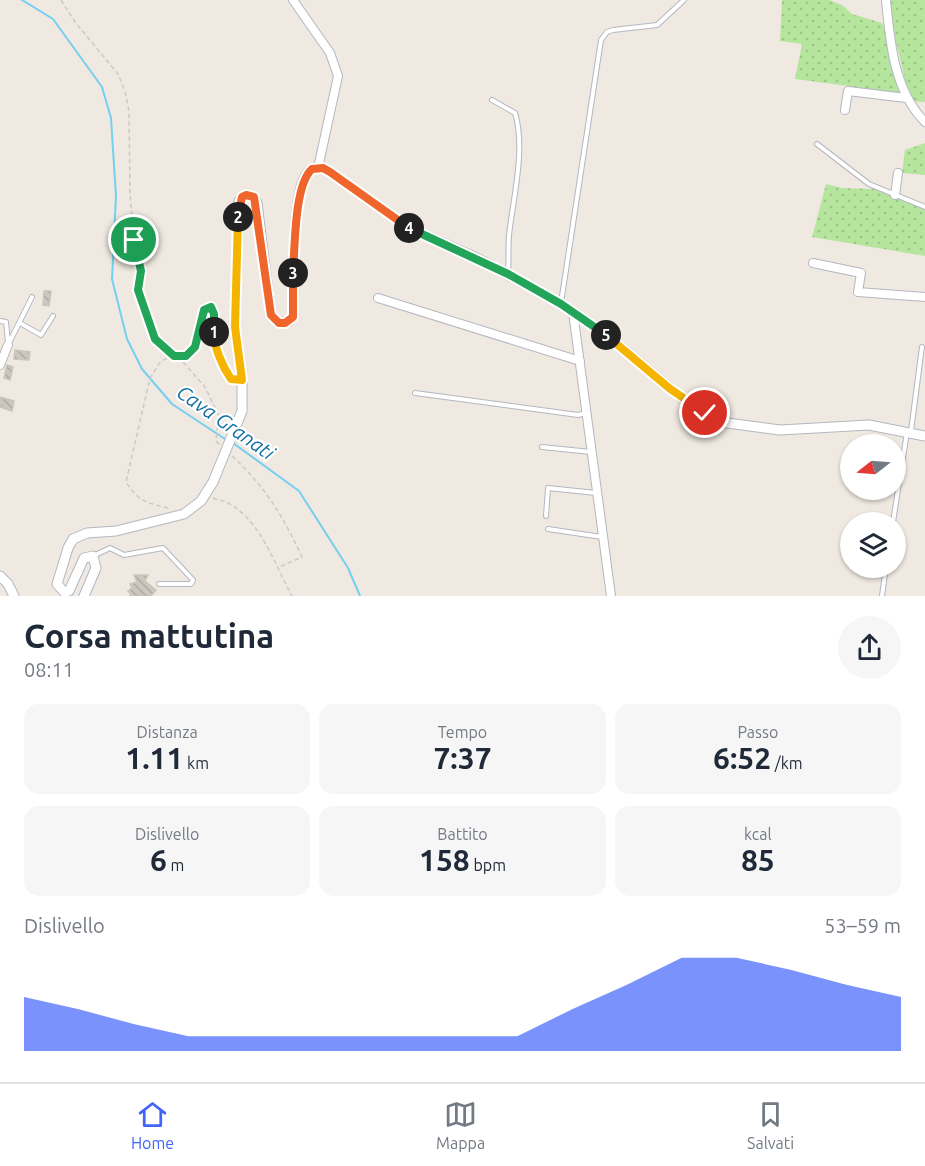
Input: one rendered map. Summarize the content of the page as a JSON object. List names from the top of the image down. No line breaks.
{"water":["Cava Granati"],"north":"left","page":{"pins":["2","4","3","1","5"],"heading":["Corsa mattutina","08:11"],"stats":[["Distanza","1.11 km"],["Tempo","7:37"],["Passo","6:52 /km"],["Dislivello","6 m"],["Battito","158 bpm"],["kcal","85"]],"chart":["Dislivello","53–59 m"],"tabs":["Home","Mappa","Salvati"]}}
